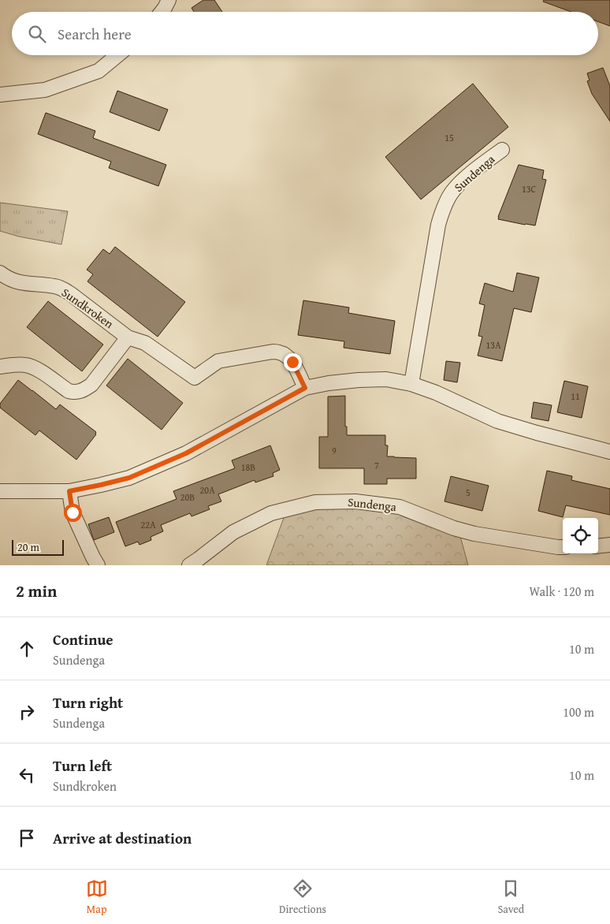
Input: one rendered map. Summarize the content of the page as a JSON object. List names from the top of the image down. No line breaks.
{"streets":{"street":["Sundenga","Sundkroken"]},"house_numbers":["15","13C","13A","11","9","7","18B","20A","5","20B","22A"],"scale_bar":"20 m","page":{"search":"Search here","scale":"20 m","heading":["2 min","Walk · 120 m"],"list":[["Continue","Sundenga","10 m"],["Turn right","Sundenga","100 m"],["Turn left","Sundkroken","10 m"],"Arrive at destination"],"nav":["Map","Directions","Saved"]}}
